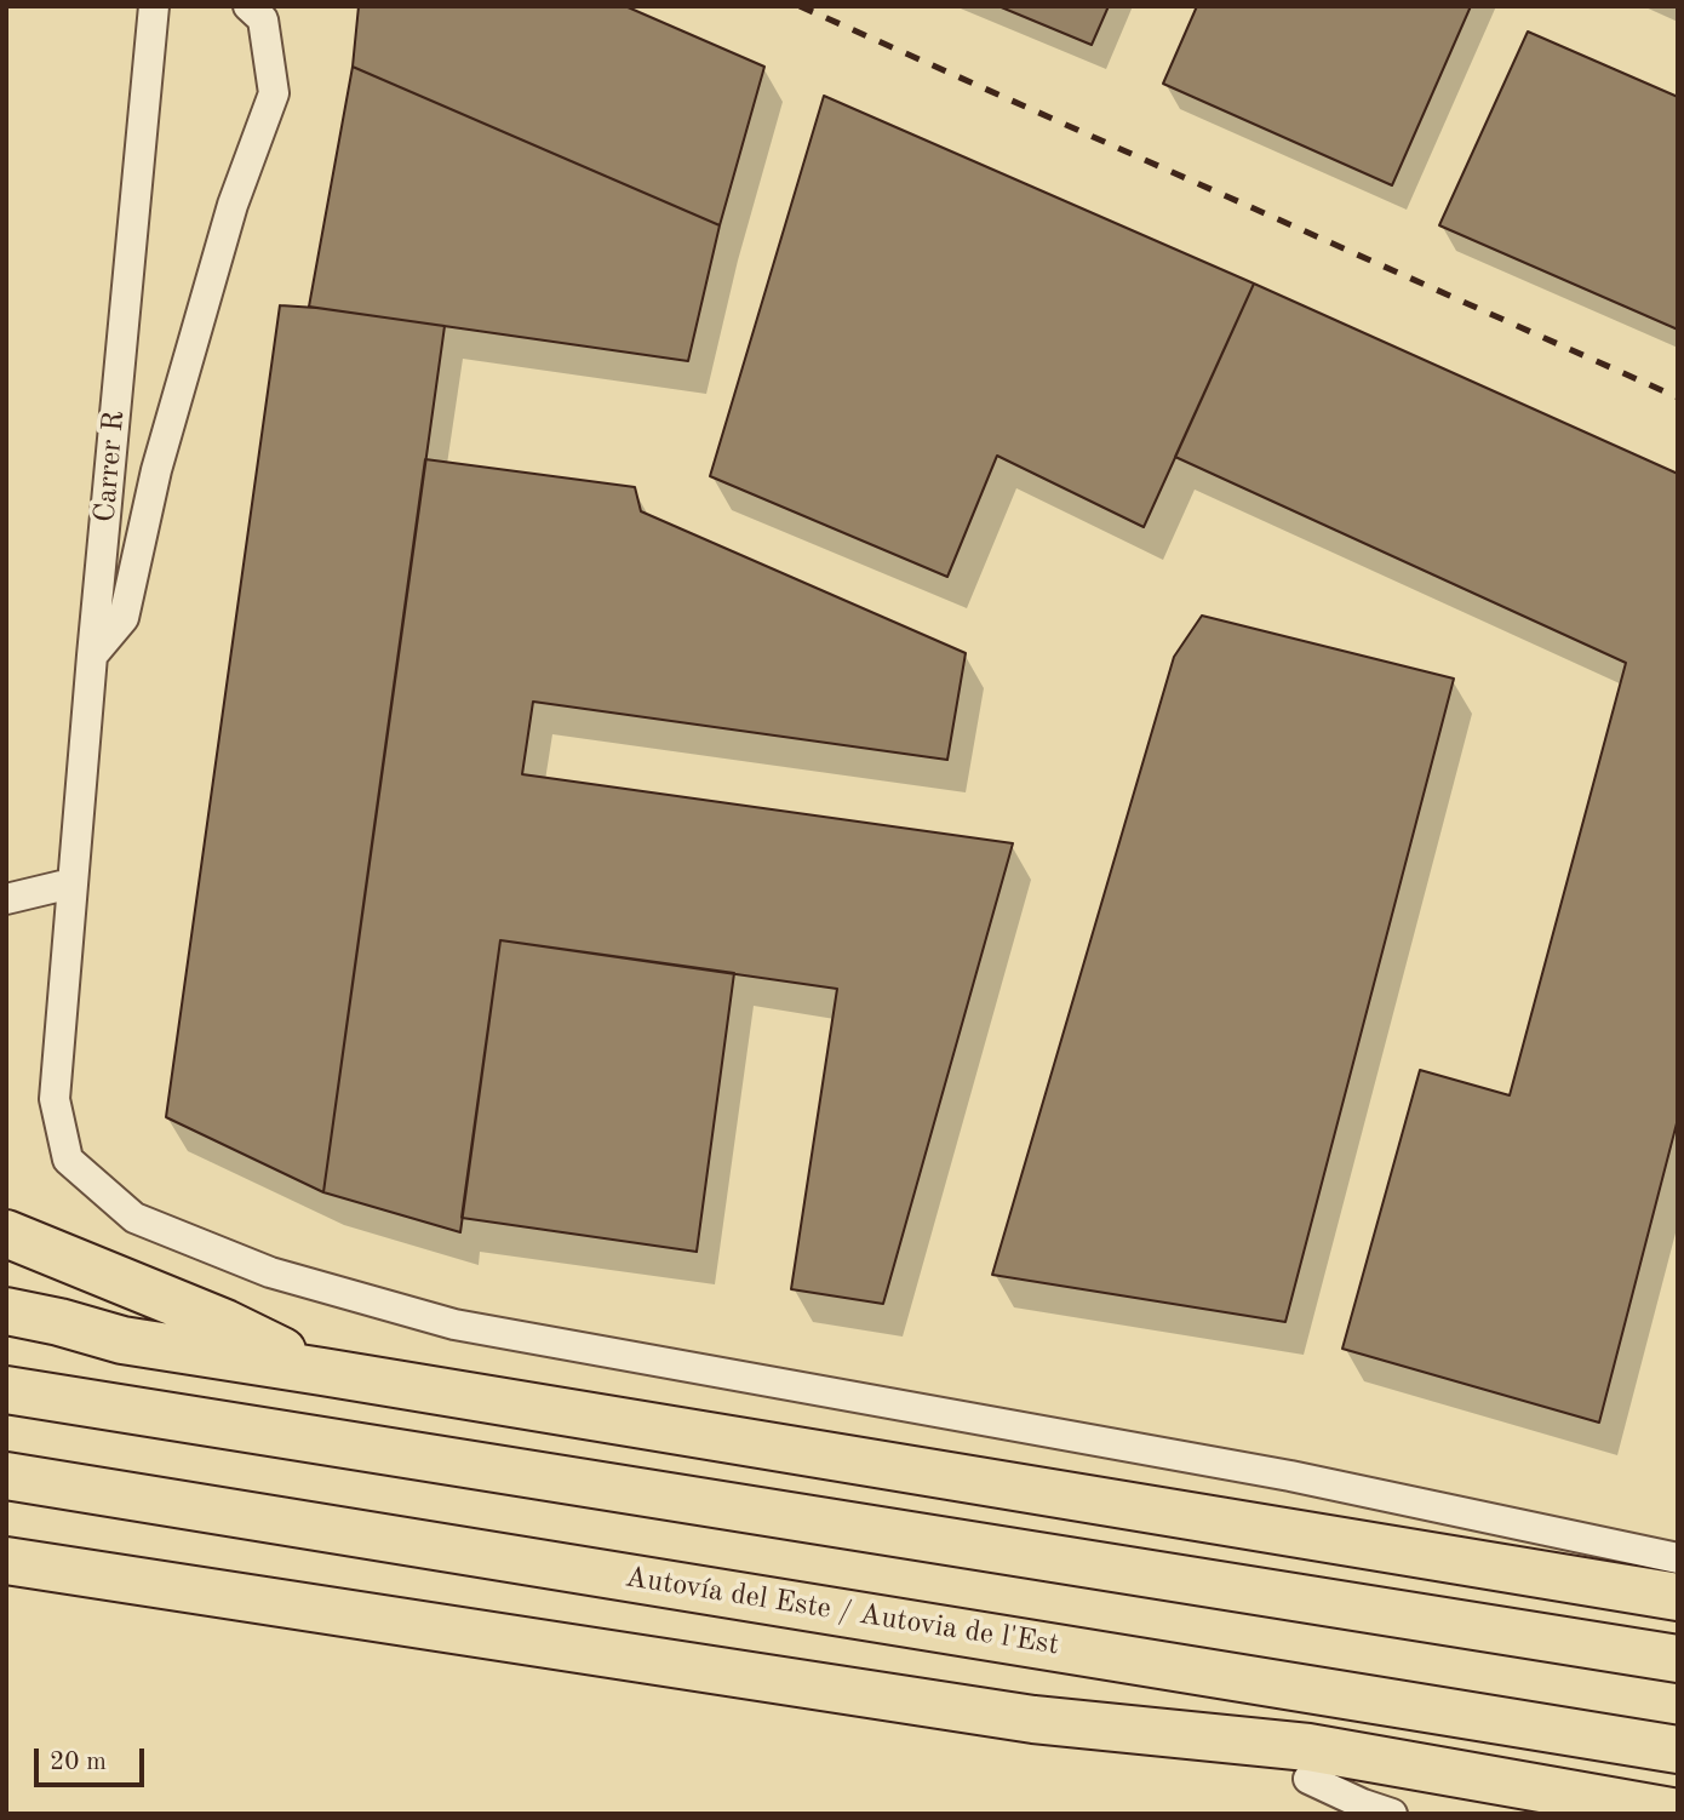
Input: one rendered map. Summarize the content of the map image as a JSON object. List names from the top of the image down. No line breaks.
{"streets":{"highway":["Autovía del Este / Autovia de l'Est"],"street":["Carrer R"]},"scale_bar":"20 m"}
